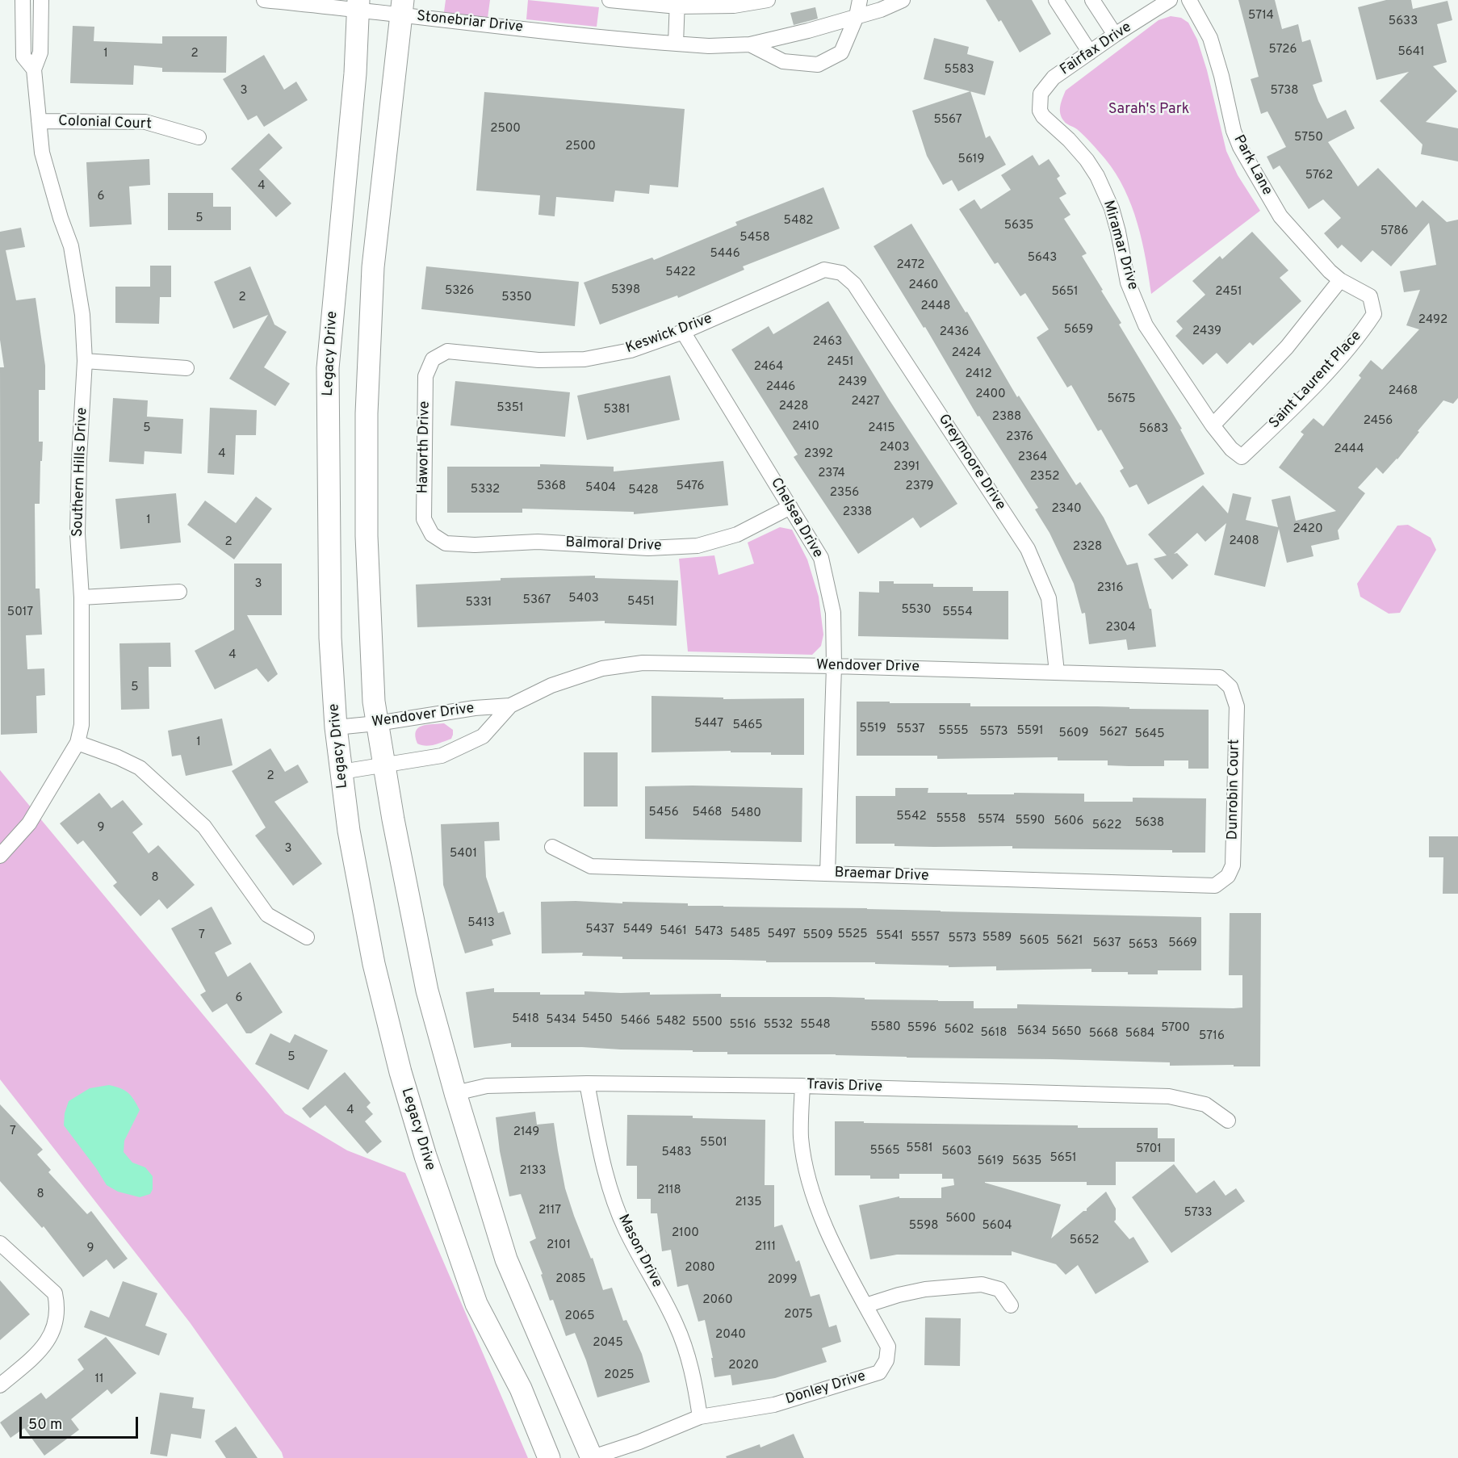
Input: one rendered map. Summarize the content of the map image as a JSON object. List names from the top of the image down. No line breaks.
{"streets":{"main road":["Legacy Drive"],"street":["Stonebriar Drive","Fairfax Drive","Colonial Court","Park Lane","Miramar Drive","Keswick Drive","Saint Laurent Place","Haworth Drive","Greymoore Drive","Southern Hills Drive","Chelsea Drive","Balmoral Drive","Wendover Drive","Dunrobin Court","Braemar Drive","Travis Drive","Mason Drive","Donley Drive"]},"crossings":[["Stonebriar Drive","Legacy Drive"],["Fairfax Drive","Miramar Drive"],["Colonial Court","Southern Hills Drive"],["Park Lane","Saint Laurent Place"],["Miramar Drive","Saint Laurent Place"],["Keswick Drive","Haworth Drive"],["Keswick Drive","Greymoore Drive"],["Keswick Drive","Chelsea Drive"],["Legacy Drive","Wendover Drive"],["Haworth Drive","Balmoral Drive"],["Greymoore Drive","Wendover Drive"],["Chelsea Drive","Balmoral Drive"],["Chelsea Drive","Wendover Drive"],["Chelsea Drive","Braemar Drive"],["Wendover Drive","Dunrobin Court"],["Dunrobin Court","Braemar Drive"],["Travis Drive","Mason Drive"],["Travis Drive","Donley Drive"],["Mason Drive","Donley Drive"]],"parks":["Sarah's Park"],"house_numbers":["5714","5633","5726","5641","1","2","5583","3","5738","5567","2500","5750","2500","5619","5762","4","6","5","5482","5635","5786","5458","5446","5643","2472","5422","2460","5398","5326","5651","2451","2","5350","2448","2492","5659","2439","2436","2463","2424","2451","2464","2412","2439","2446","2468","2400","5675","2427","2428","5351","5381","2388","2456","2410","5","2415","5683","2376","2403","2444","4","2392","2364","2391","2374","2352","5368","5476","2379","5404","5332","5428","2356","2340","2338","1","2420","2408","2","2328","3","2316","5403","5367","5451","5331","5530","5017","5554","2304","4","5","5447","5465","5519","5537","5555","5591","5573","5627","5609","5645","1","2","5456","5468","5480","5542","5558","5574","5590","5606","5638","5622","9","3","5401","8","5413","5437","5449","5461","5473","5485","5497","5525","7","5509","5541","5557","5589","5573","5605","5621","5637","5669","5653","6","5418","5450","5434","5466","5482","5500","5516","5532","5548","5580","5596","5700","5602","5634","5650","5618","5668","5684","5716","5","4","7","2149","5501","5581","5701","5565","5603","5483","5651","5619","5635","2133","2118","8","2135","2117","5733","5600","5598","5604","2100","5652","2101","2111","9","2080","2085","2099","2060","2075","2065","2040","2045","2020","2025","11"],"scale_bar":"50 m"}
